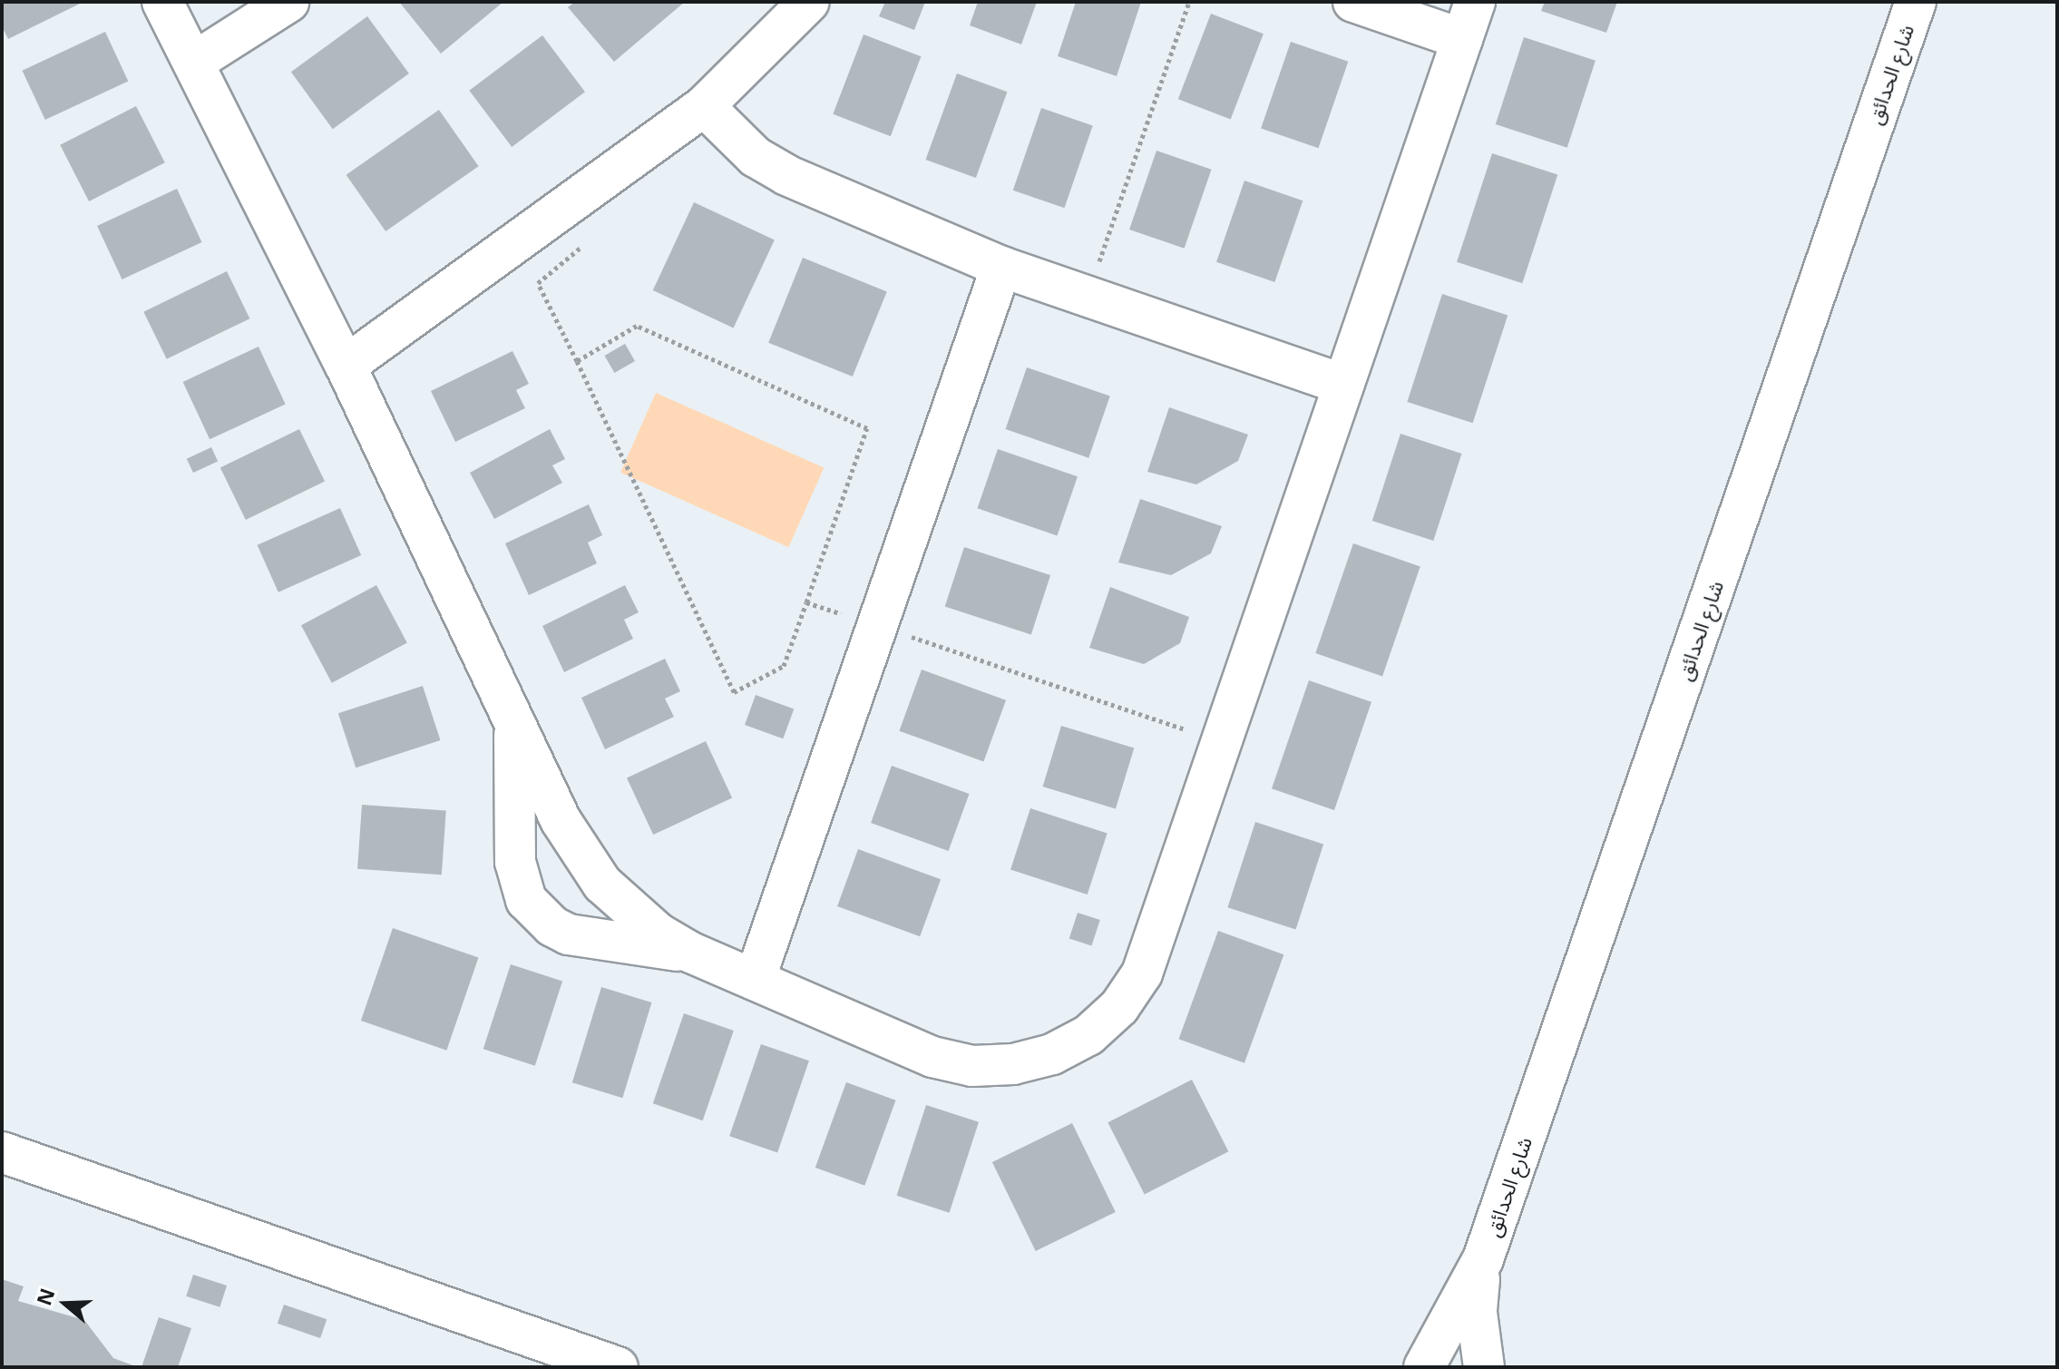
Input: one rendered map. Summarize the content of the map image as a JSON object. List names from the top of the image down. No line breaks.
{"streets":{"street":["شارع الحدائق"]},"north":"left"}
